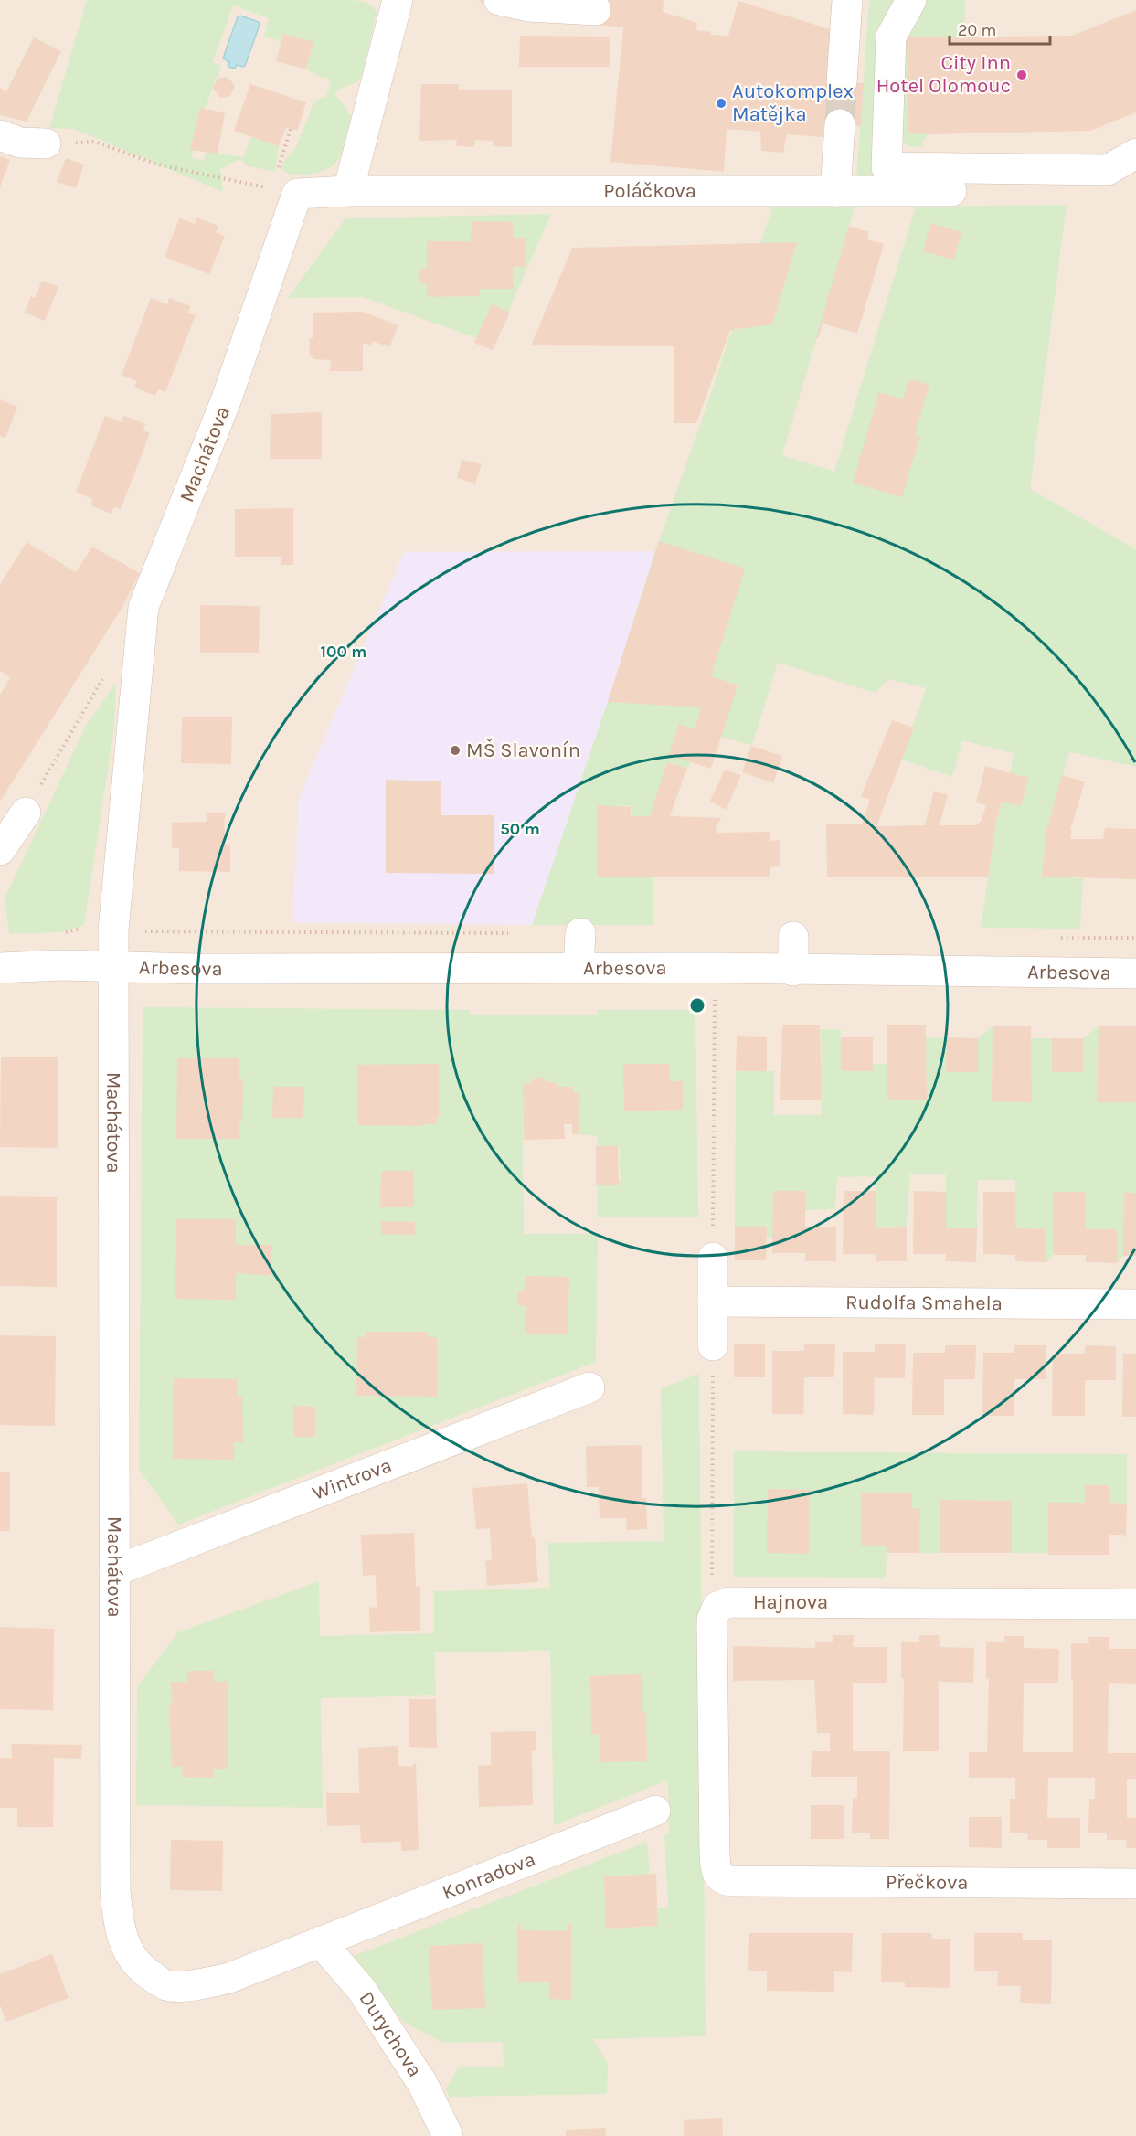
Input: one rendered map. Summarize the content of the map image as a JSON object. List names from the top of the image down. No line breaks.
{"streets":{"street":["Poláčkova","Machátova","Arbesova","Rudolfa Smahela","Wintrova","Hajnova","Konradova","Přečkova","Durychova"]},"crossings":[["Machátova","Arbesova"],["Machátova","Wintrova"],["Machátova","Konradova"],["Machátova","Durychova"],["Hajnova","Přečkova"],["Konradova","Durychova"]],"places":["City Inn Hotel Olomouc","Autokomplex Matějka","MŠ Slavonín"],"scale_bar":"20 m","rings":["100 m","50 m"]}
